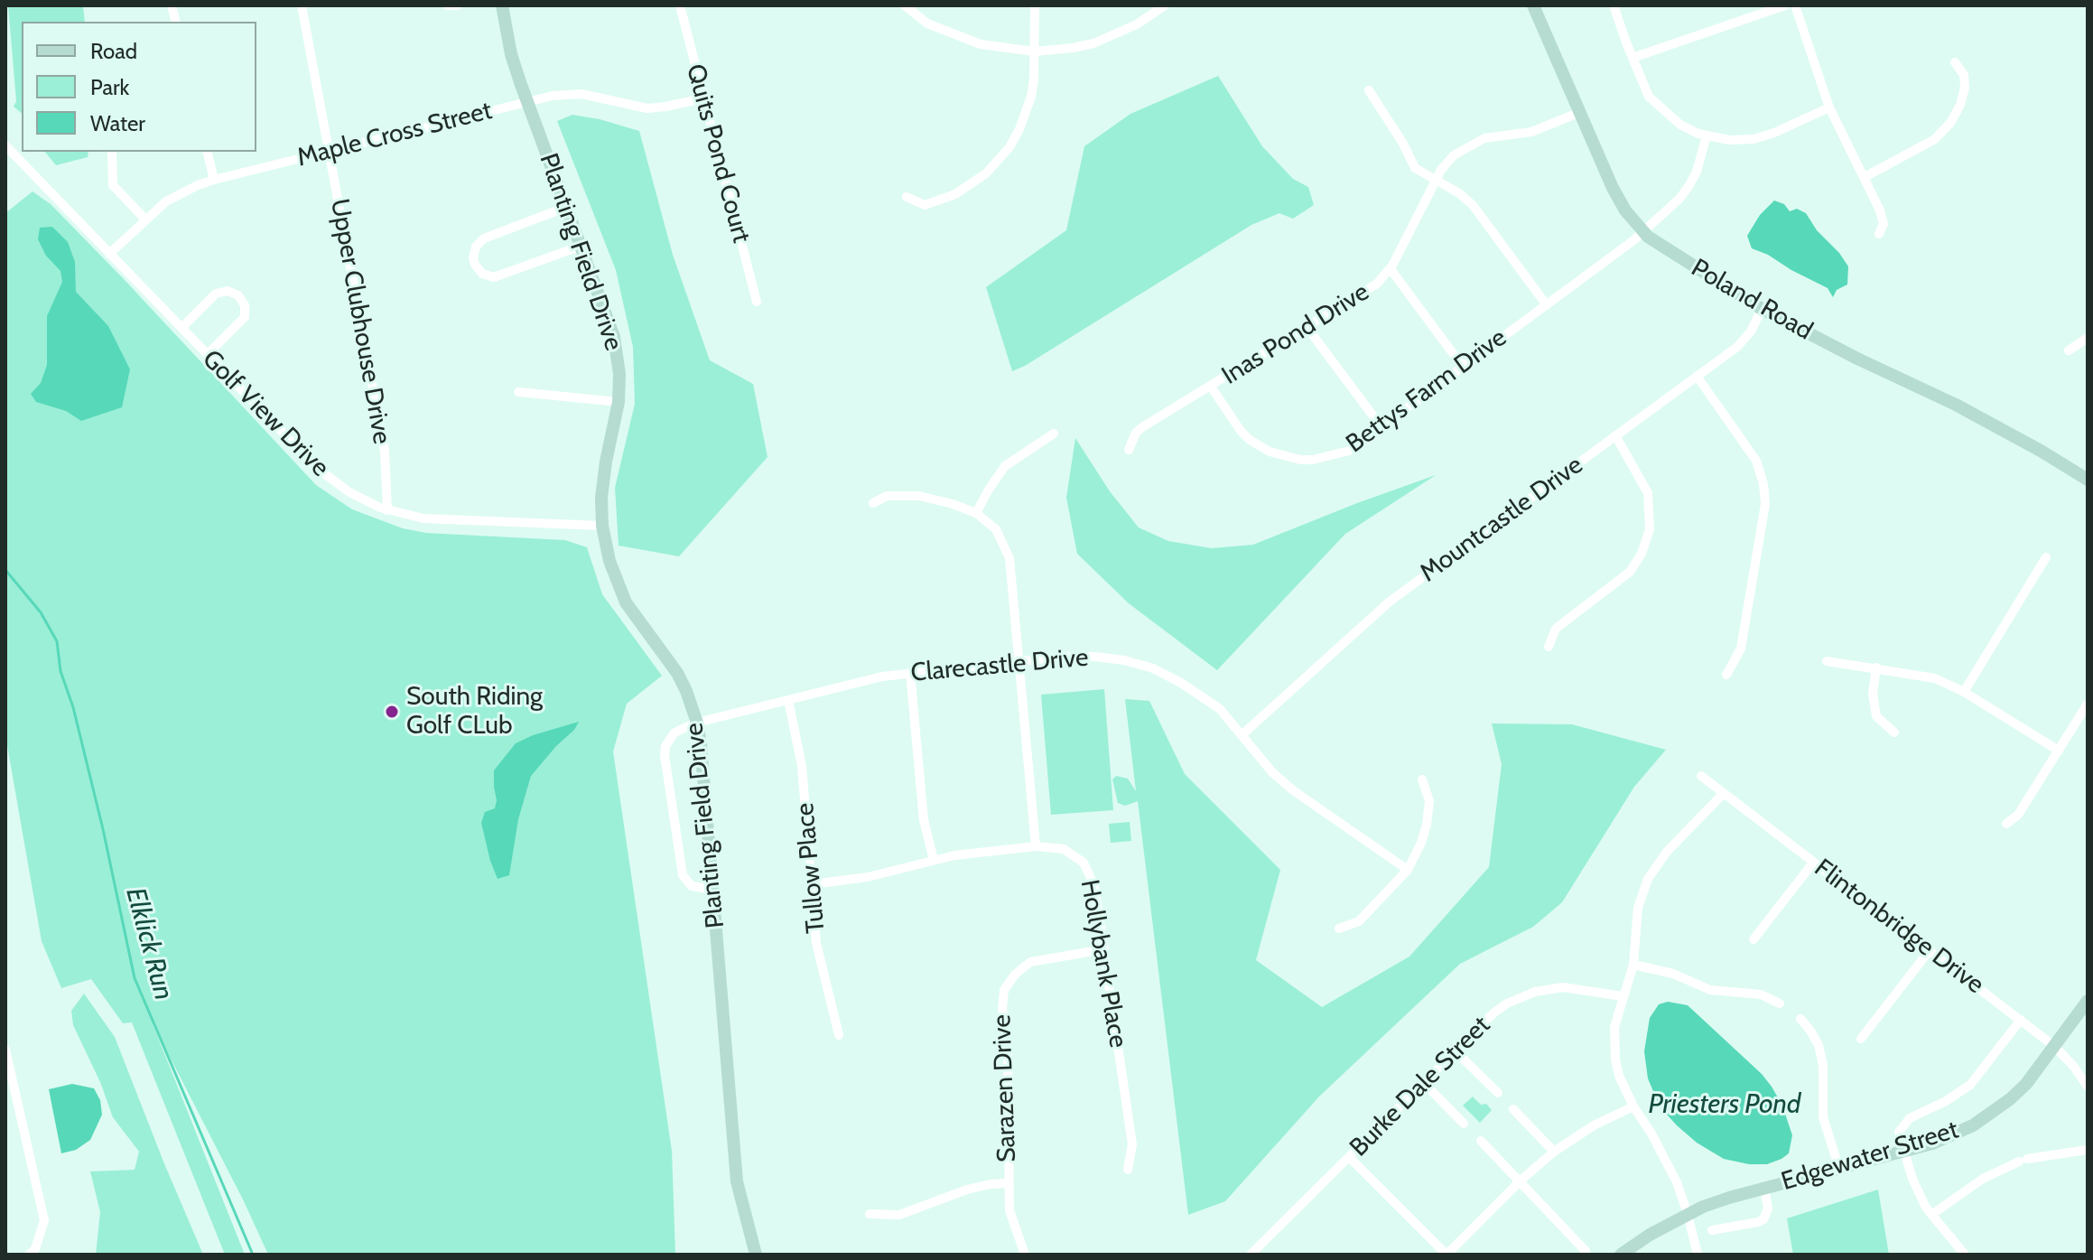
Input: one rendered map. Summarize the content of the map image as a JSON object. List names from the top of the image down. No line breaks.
{"streets":{"street":["Maple Cross Street","Quits Pond Court","Planting Field Drive","Poland Road","Upper Clubhouse Drive","Inas Pond Drive","Bettys Farm Drive","Golf View Drive","Mountcastle Drive","Clarecastle Drive","Tullow Place","Flintonbridge Drive","Hollybank Place","Burke Dale Street","Sarazen Drive","Edgewater Street"]},"crossings":[["Maple Cross Street","Quits Pond Court"],["Maple Cross Street","Planting Field Drive"],["Maple Cross Street","Upper Clubhouse Drive"],["Maple Cross Street","Golf View Drive"],["Planting Field Drive","Golf View Drive"],["Planting Field Drive","Clarecastle Drive"],["Poland Road","Inas Pond Drive"],["Poland Road","Bettys Farm Drive"],["Poland Road","Mountcastle Drive"],["Upper Clubhouse Drive","Golf View Drive"],["Inas Pond Drive","Bettys Farm Drive"],["Mountcastle Drive","Clarecastle Drive"],["Clarecastle Drive","Tullow Place"],["Tullow Place","Hollybank Place"],["Flintonbridge Drive","Edgewater Street"],["Hollybank Place","Sarazen Drive"]],"water":["Elklick Run","Priesters Pond"],"places":["South Riding Golf CLub"],"legend":["Road","Park","Water"]}
